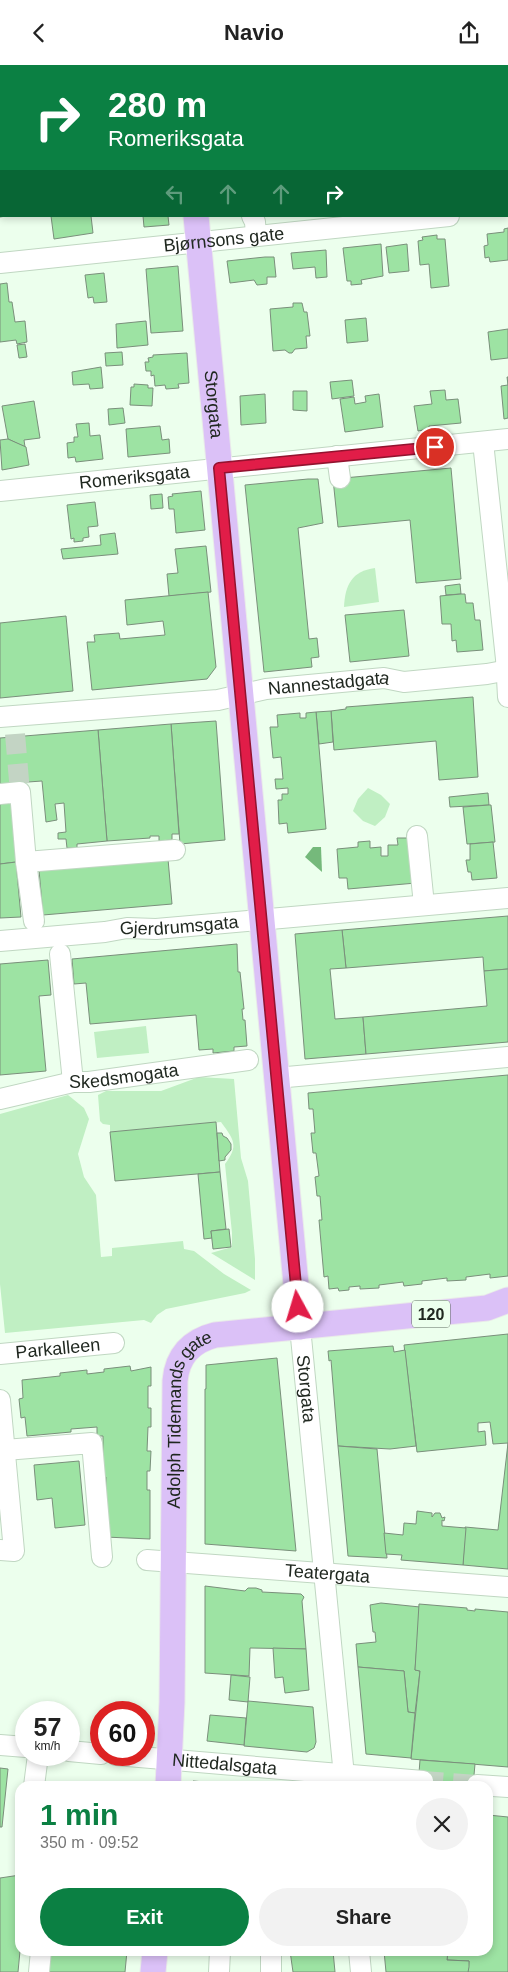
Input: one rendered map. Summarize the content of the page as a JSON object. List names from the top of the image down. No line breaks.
{"streets":{"main road":["Storgata","120","Adolph Tidemands gate"],"street":["Bjørnsons gate","Romeriksgata","Nannestadgata","Gjerdrumsgata","Skedsmogata","Parkalleen","Teatergata","Nittedalsgata"]},"crossings":[["Bjørnsons gate","Storgata"],["Storgata","Romeriksgata"],["Storgata","Nannestadgata"],["Storgata","Gjerdrumsgata"],["Storgata","Adolph Tidemands gate"],["Storgata","Teatergata"],["Storgata","Nittedalsgata"],["Adolph Tidemands gate","Teatergata"],["Adolph Tidemands gate","Nittedalsgata"]],"page":{"header":"Navio","turn":["280 m","Romeriksgata"],"speed":"57 km/h","limit":"60","heading":["1 min","350 m · 09:52"],"buttons":["Exit","Share"]}}
